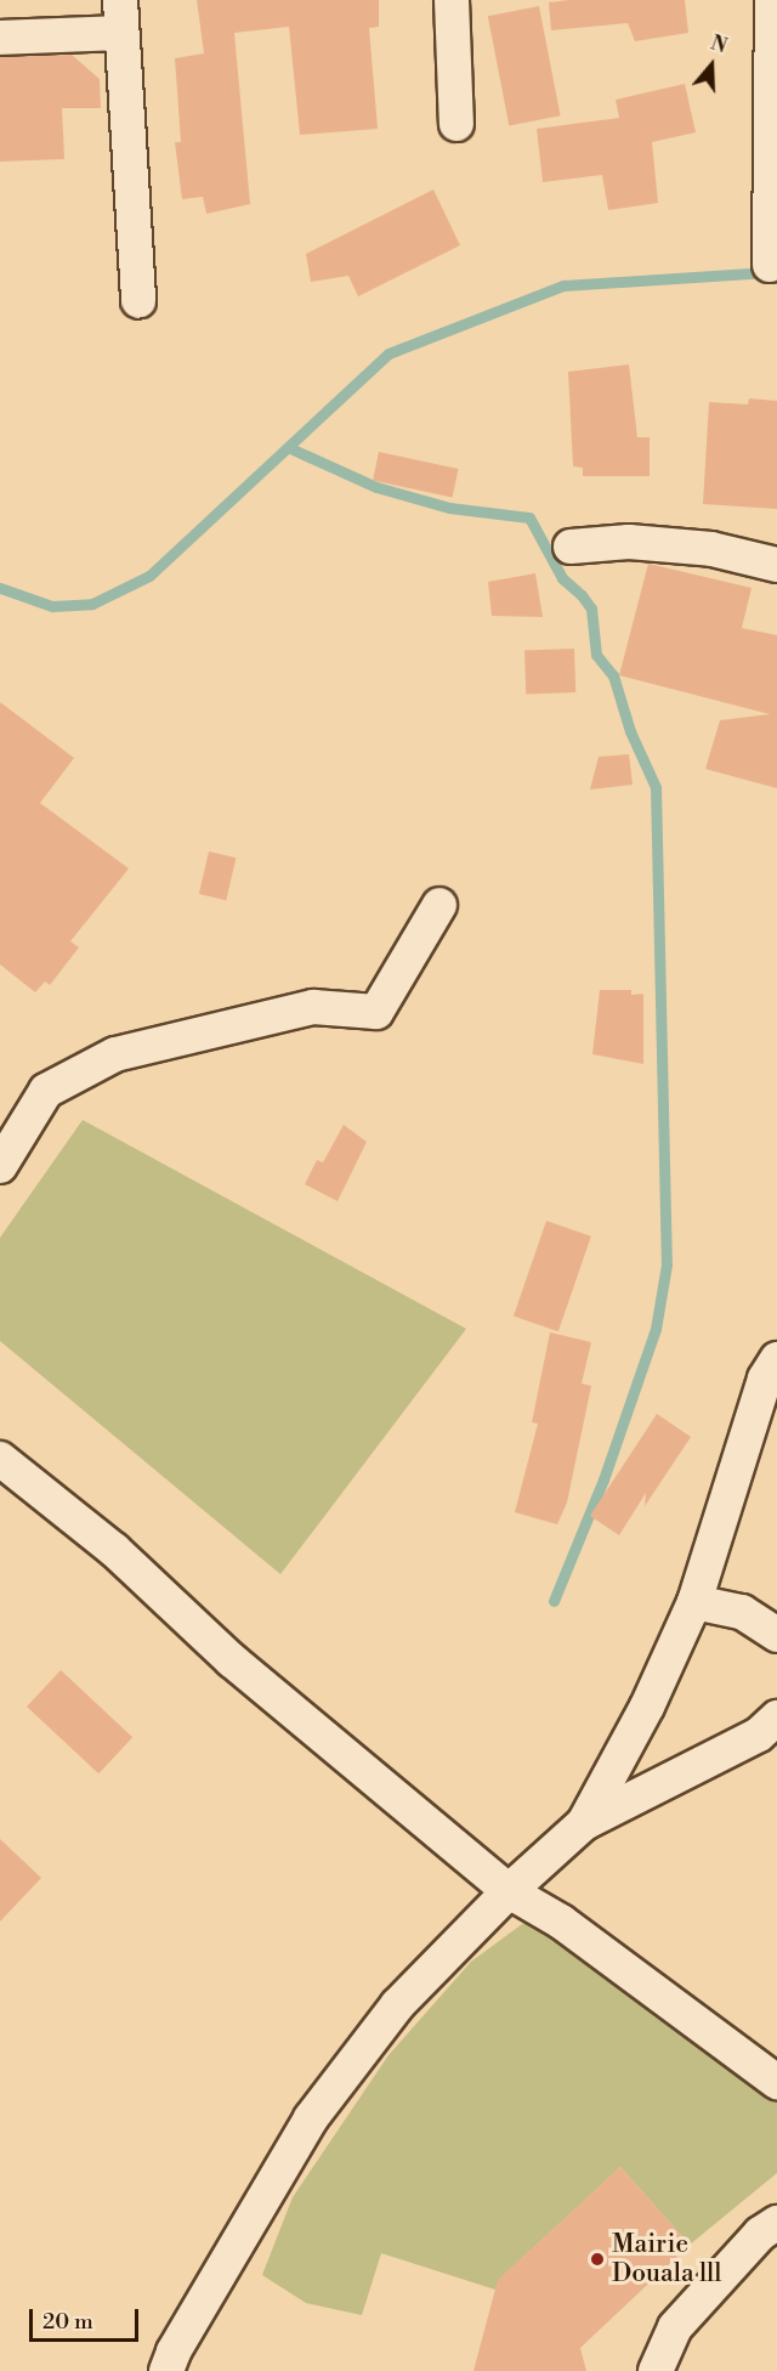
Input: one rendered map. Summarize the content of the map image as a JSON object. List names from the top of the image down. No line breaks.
{"places":["Mairie Douala lll"],"scale_bar":"20 m","north":"top"}
